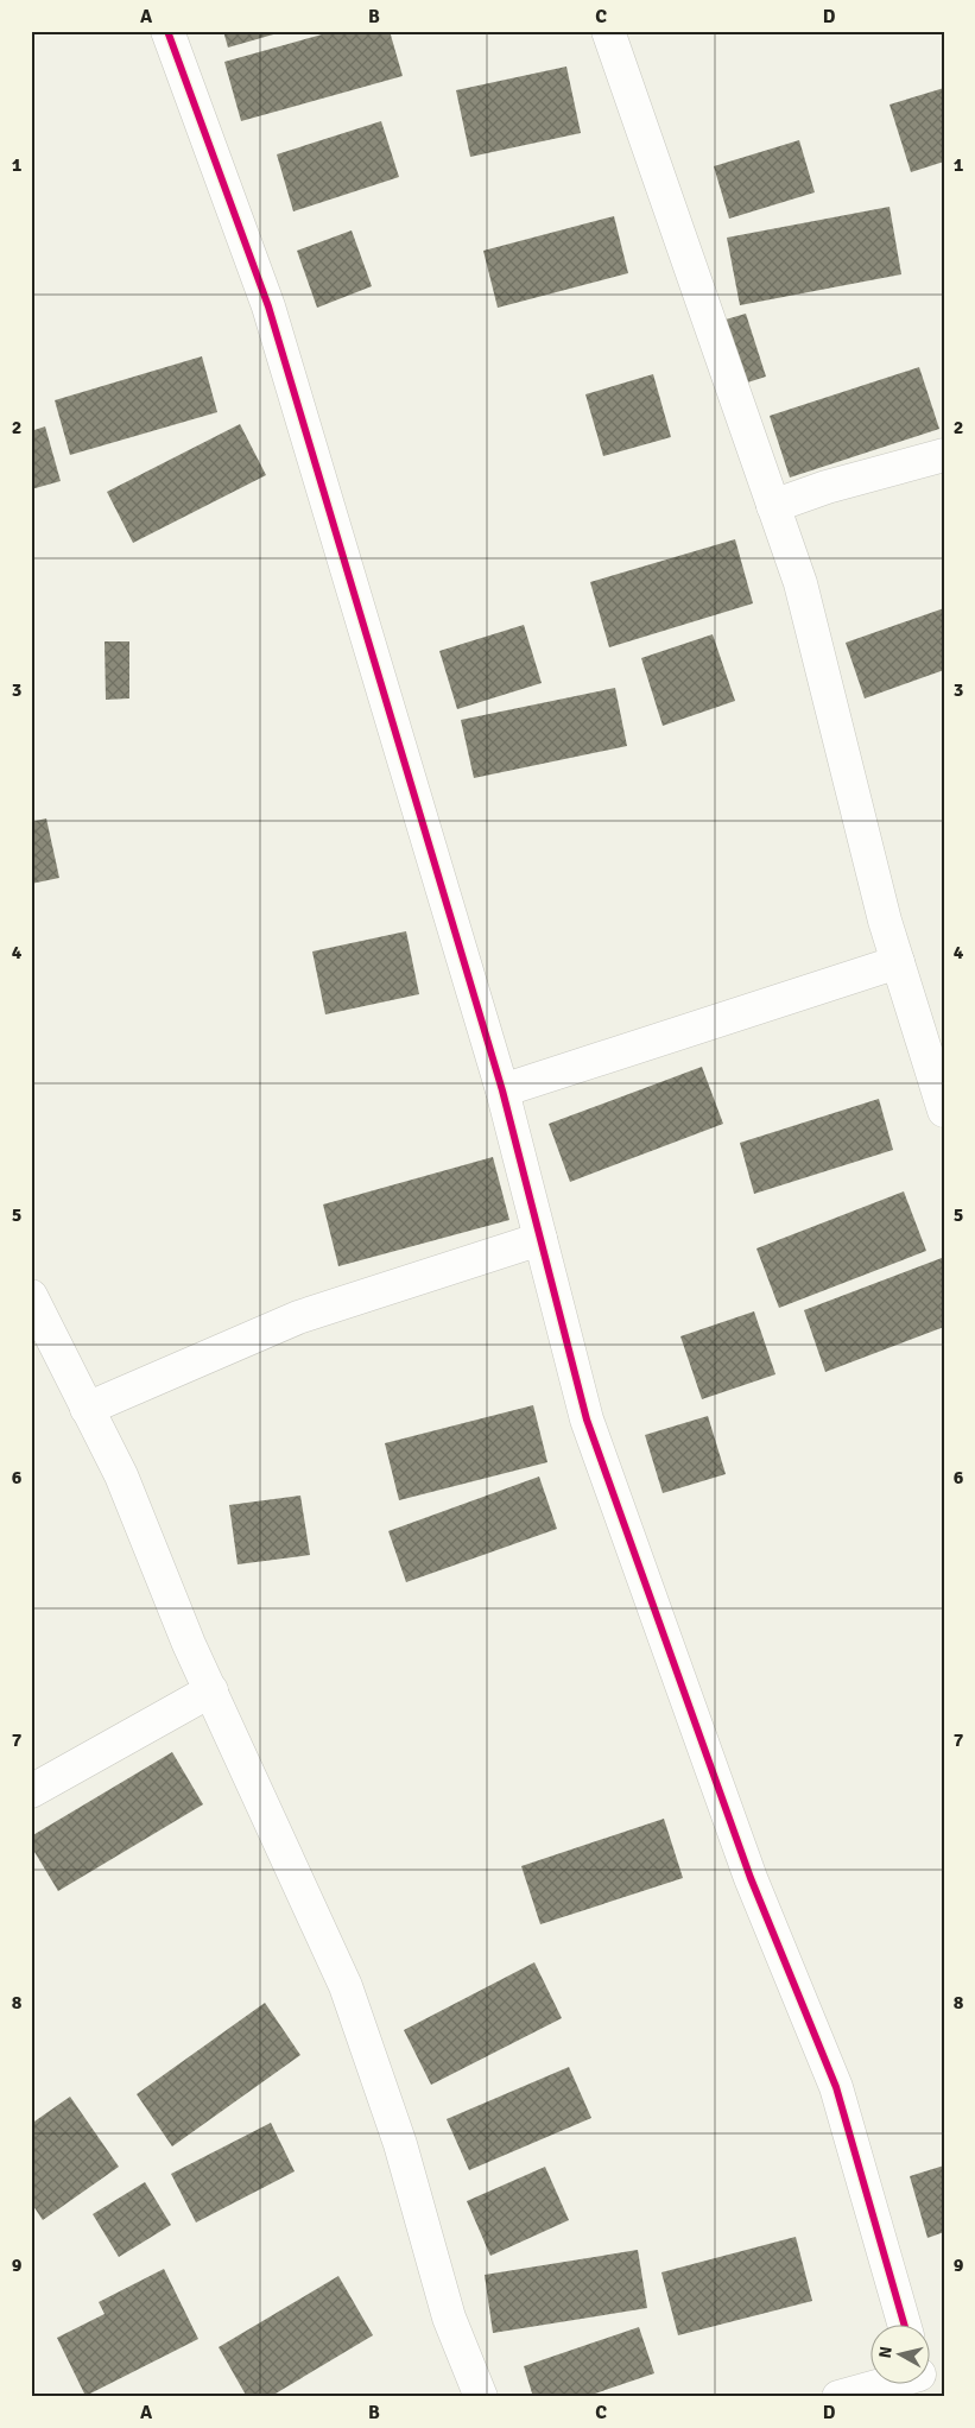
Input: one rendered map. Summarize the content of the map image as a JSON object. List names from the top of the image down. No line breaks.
{"north":"left","grid":{"columns":["A","B","C","D"],"rows":["1","2","3","4","5","6","7","8","9"]}}
